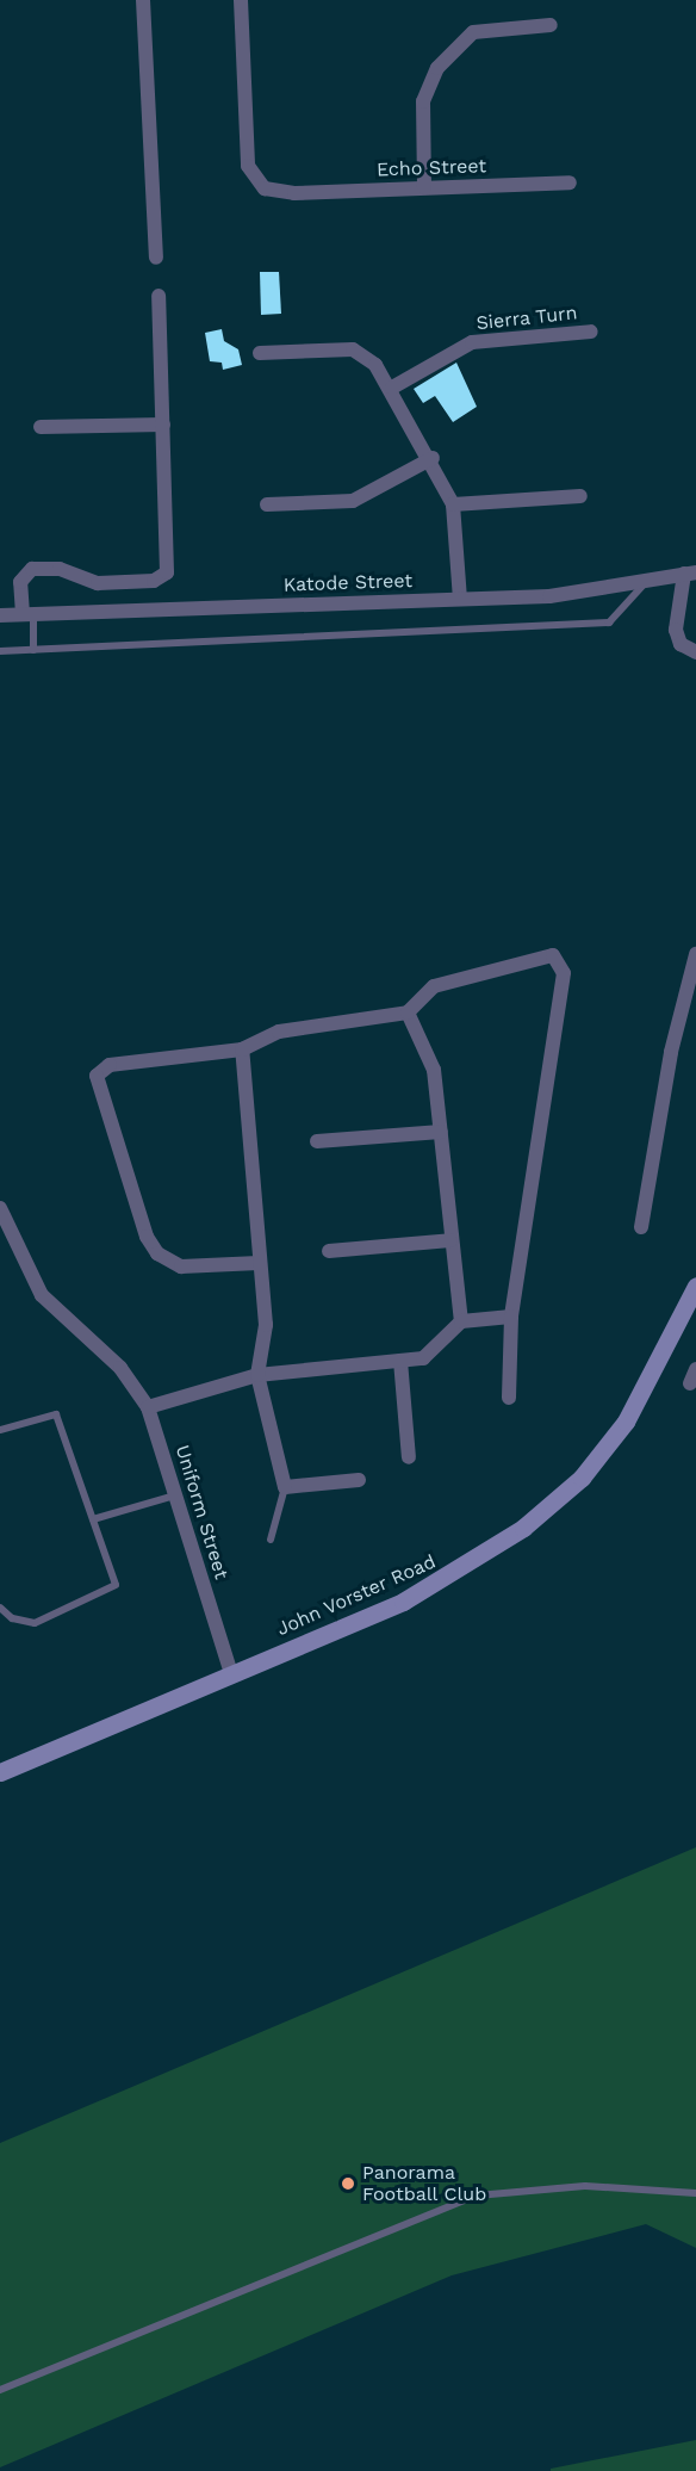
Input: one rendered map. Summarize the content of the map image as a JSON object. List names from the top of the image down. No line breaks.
{"streets":{"street":["Echo Street","Sierra Turn","Katode Street","Uniform Street","John Vorster Road"]},"crossings":[["Uniform Street","John Vorster Road"]],"places":["Panorama Football Club"]}
